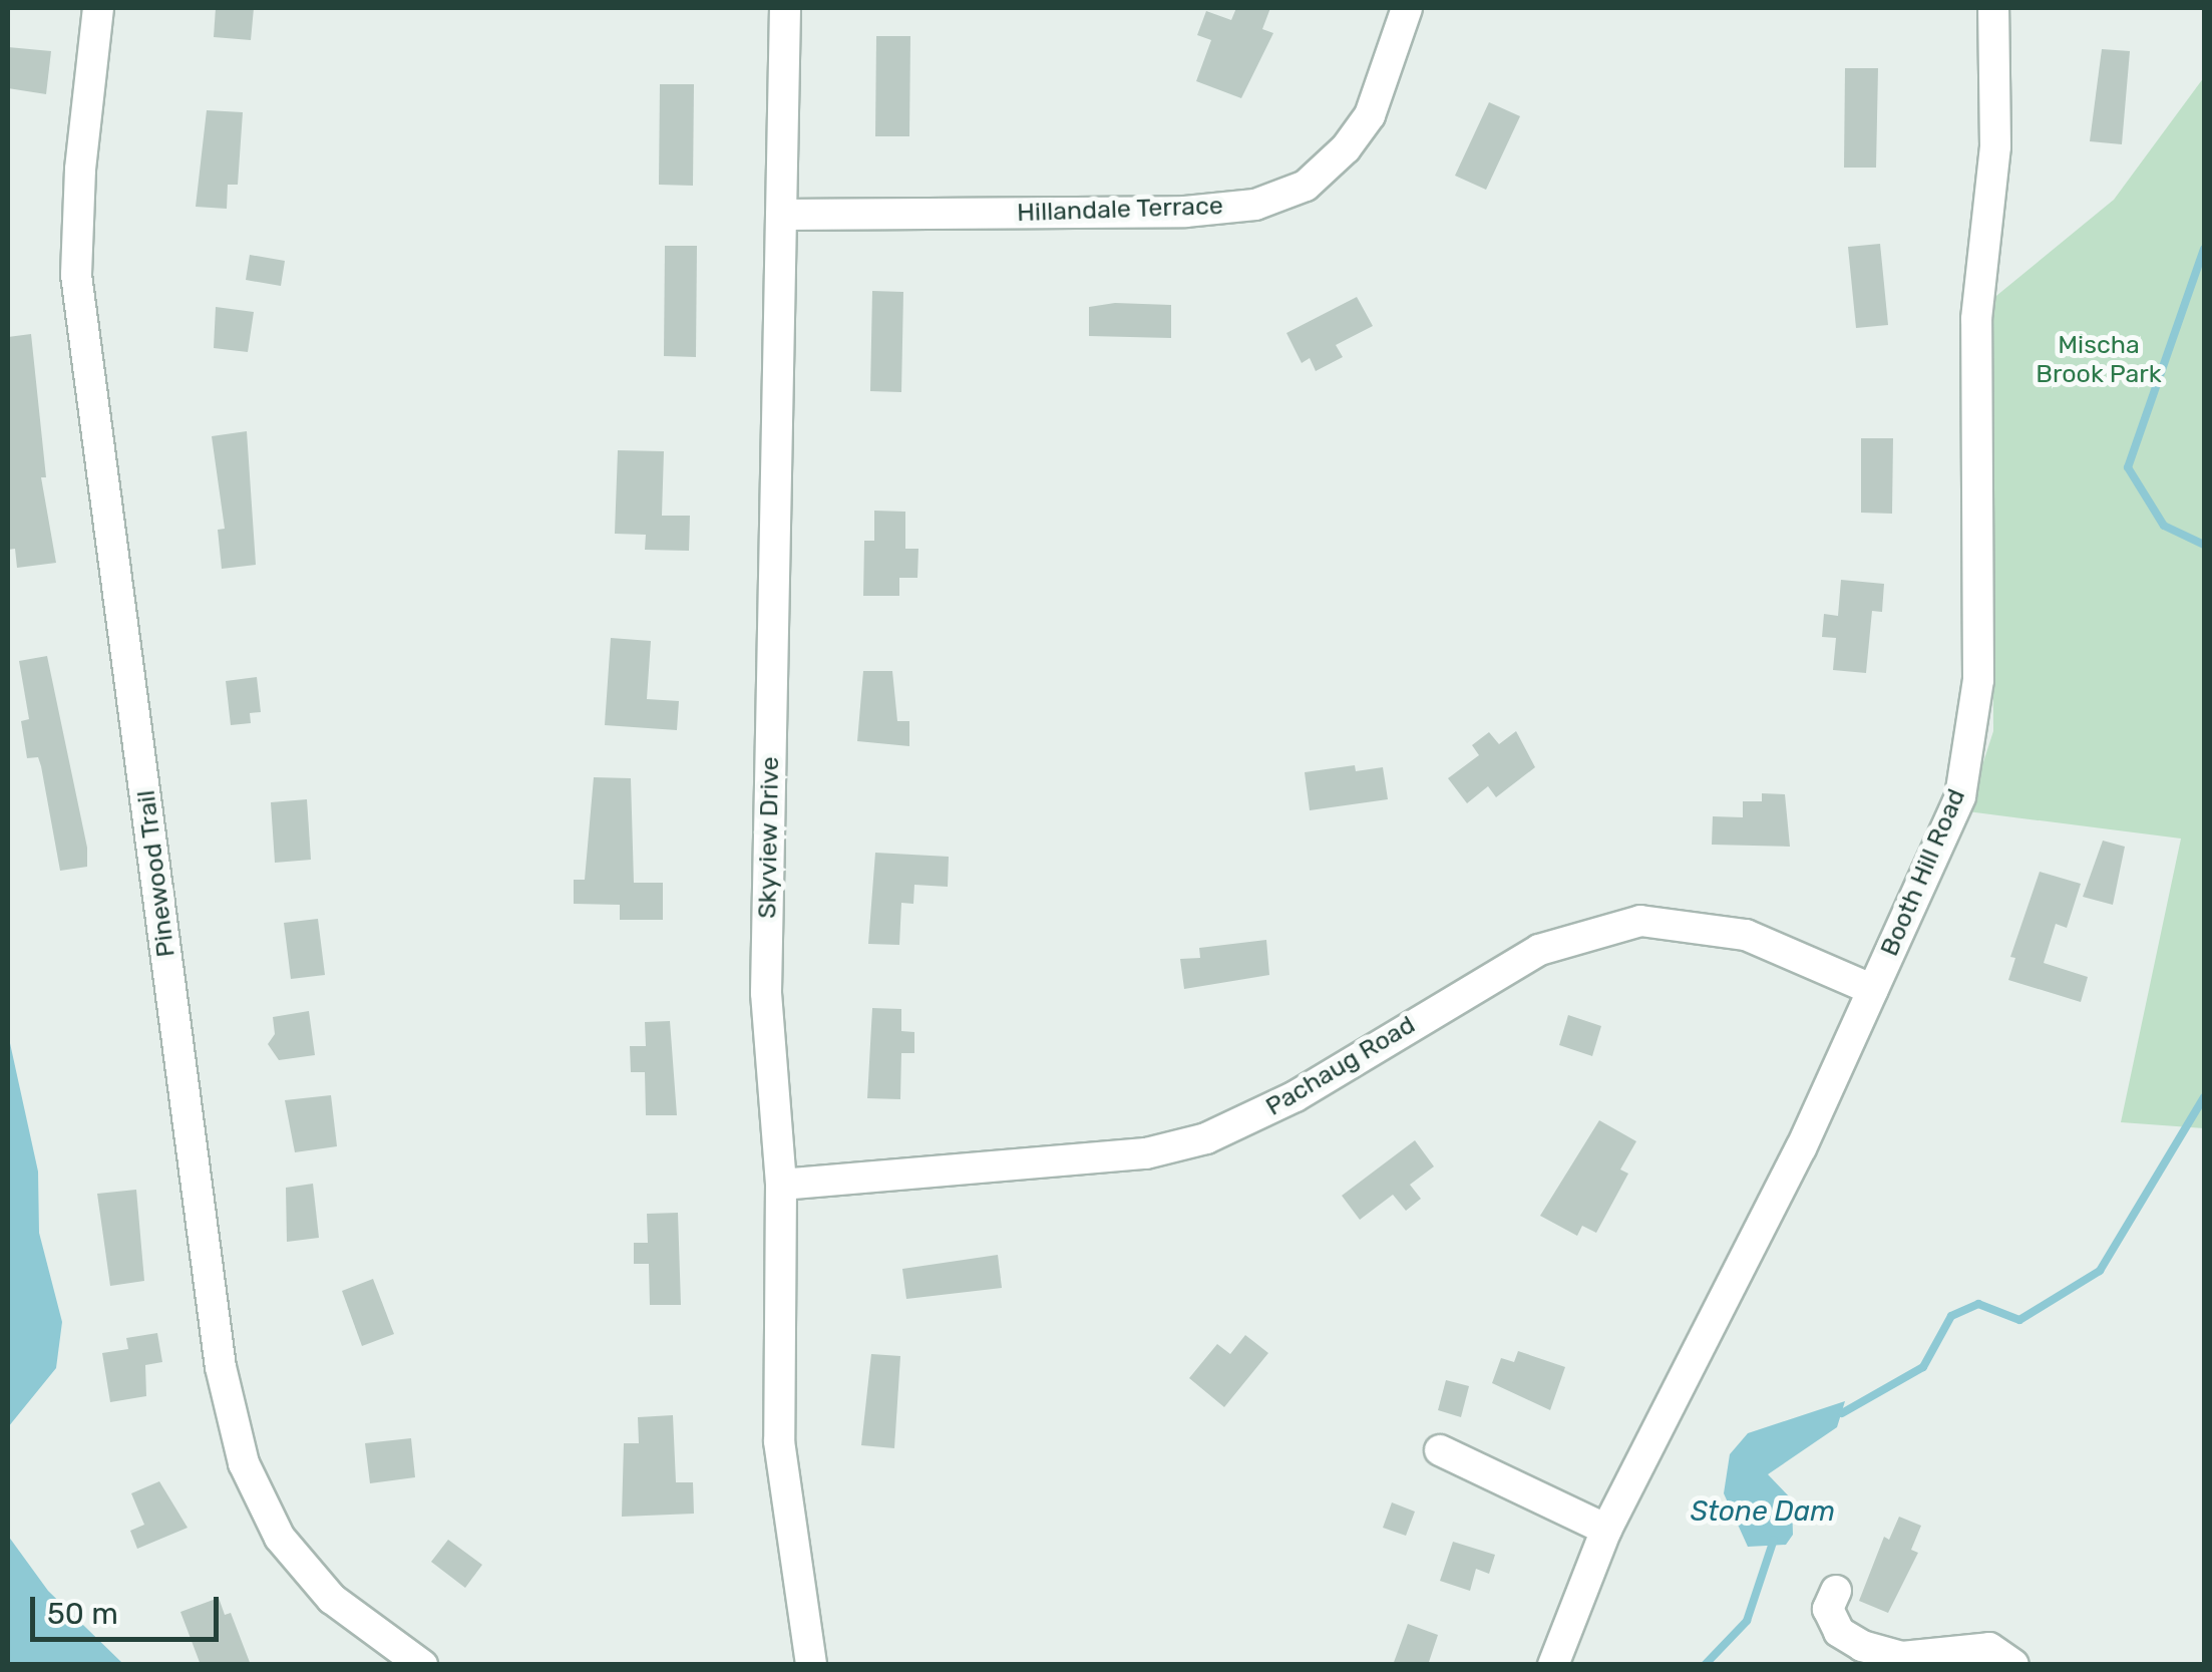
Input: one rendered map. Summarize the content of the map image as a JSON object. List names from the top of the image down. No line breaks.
{"streets":{"street":["Hillandale Terrace","Skyview Drive","Booth Hill Road","Pinewood Trail","Pachaug Road"]},"crossings":[["Hillandale Terrace","Skyview Drive"],["Skyview Drive","Pachaug Road"],["Booth Hill Road","Pachaug Road"]],"water":["Stone Dam"],"parks":["Mischa Brook Park"],"scale_bar":"50 m"}
